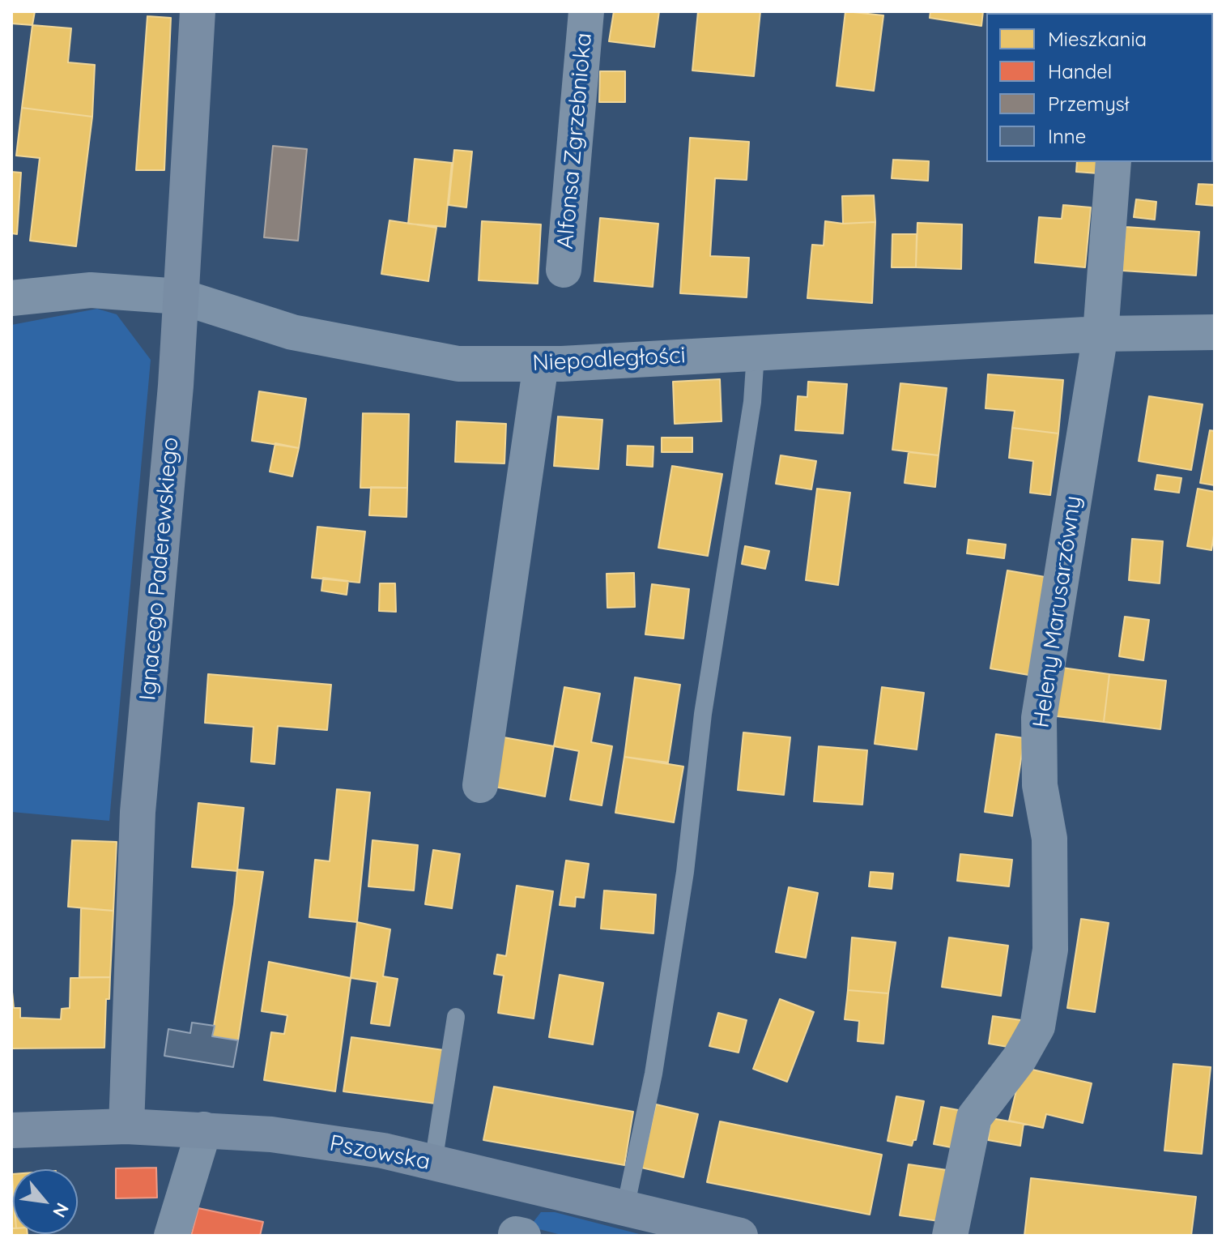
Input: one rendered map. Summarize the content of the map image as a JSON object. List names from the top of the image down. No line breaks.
{"streets":{"street":["Alfonsa Zgrzebnioka","Niepodległości","Ignacego Paderewskiego","Heleny Marusarzówny","Pszowska"]},"crossings":[["Niepodległości","Ignacego Paderewskiego"],["Niepodległości","Heleny Marusarzówny"],["Ignacego Paderewskiego","Pszowska"]],"legend":["Mieszkania","Handel","Przemysł","Inne"],"north":"bottom right"}
